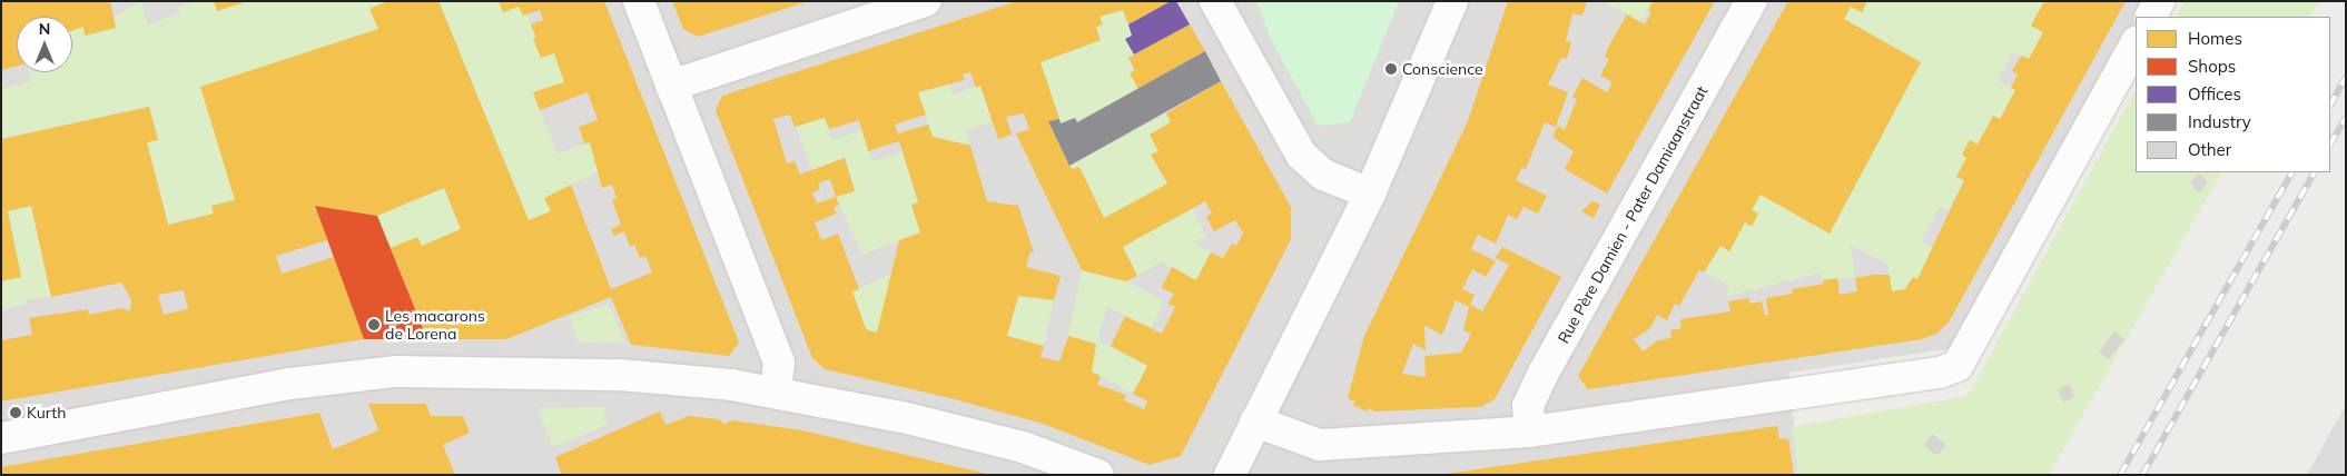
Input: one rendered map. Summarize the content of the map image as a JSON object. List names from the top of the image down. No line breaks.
{"streets":{"street":["Rue Père Damien - Pater Damiaanstraat"]},"places":["Conscience","Les macarons de Lorena","Kurth"],"legend":["Homes","Shops","Offices","Industry","Other"],"north":"top"}
